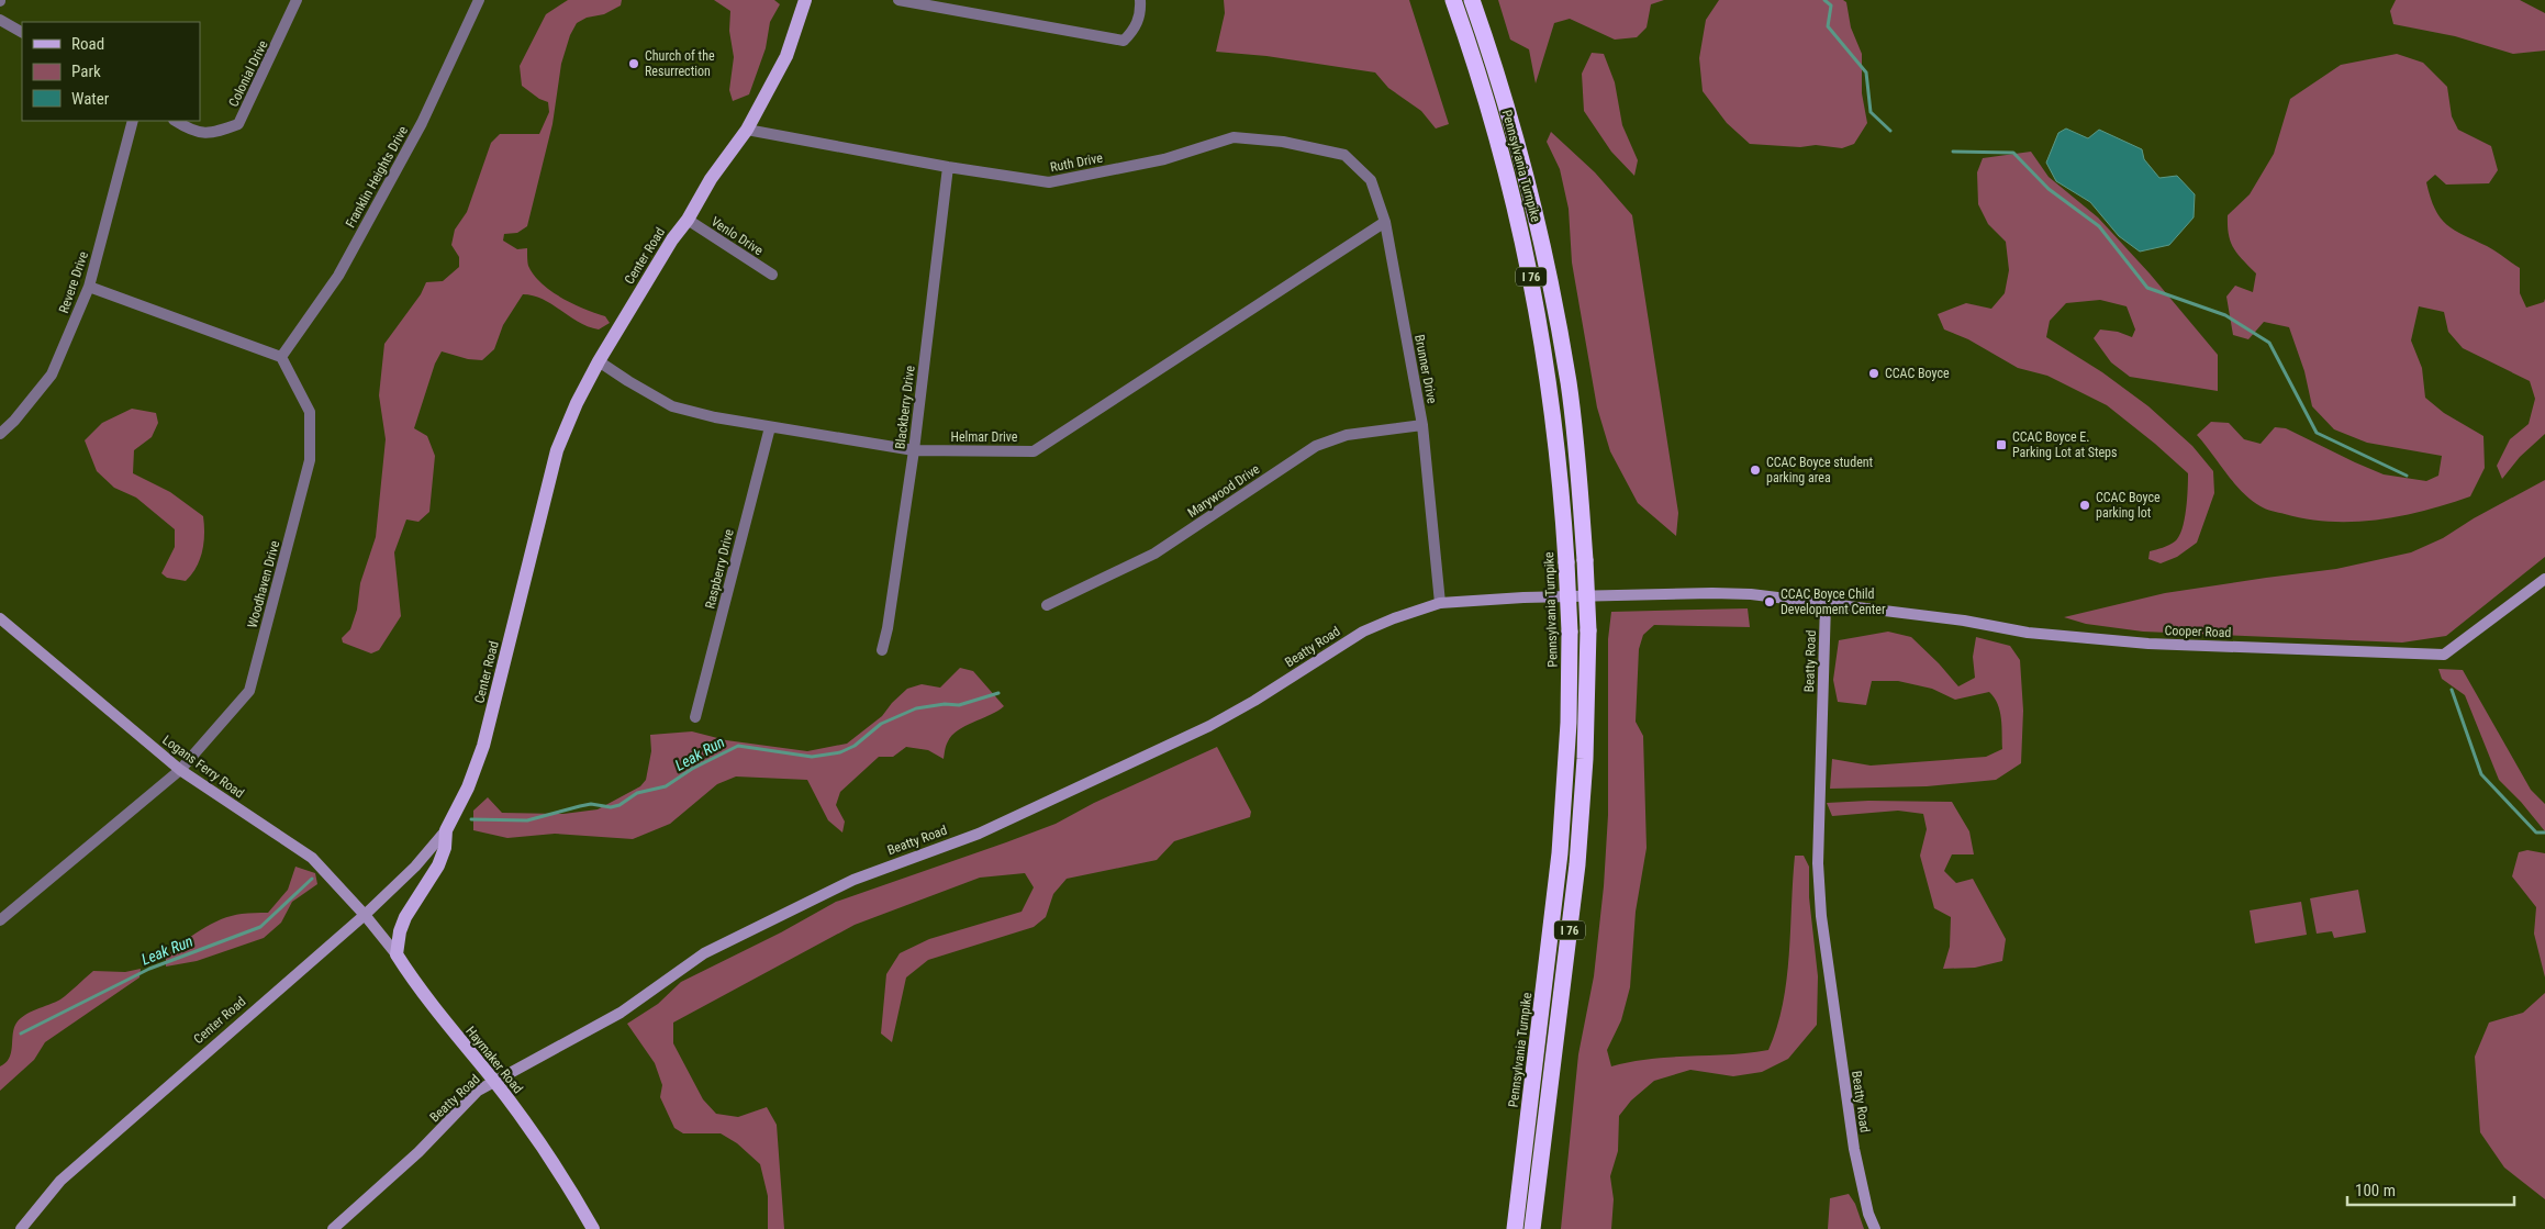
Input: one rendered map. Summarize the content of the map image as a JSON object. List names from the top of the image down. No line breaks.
{"streets":{"highway":["Pennsylvania Turnpike","I 76"],"main road":["Center Road","Haymaker Road"],"street":["Colonial Drive","Ruth Drive","Franklin Heights Drive","Venlo Drive","Revere Drive","Brunner Drive","Blackberry Drive","Helmar Drive","Marywood Drive","Raspberry Drive","Woodhaven Drive","Cooper Road","Beatty Road","Logans Ferry Road"]},"crossings":[["Ruth Drive","Center Road"],["Ruth Drive","Brunner Drive"],["Ruth Drive","Blackberry Drive"],["Franklin Heights Drive","Woodhaven Drive"],["Venlo Drive","Center Road"],["Center Road","Helmar Drive"],["Center Road","Logans Ferry Road"],["Center Road","Haymaker Road"],["Brunner Drive","Helmar Drive"],["Brunner Drive","Marywood Drive"],["Brunner Drive","Beatty Road"],["Blackberry Drive","Helmar Drive"],["Helmar Drive","Raspberry Drive"],["Woodhaven Drive","Logans Ferry Road"],["Cooper Road","Beatty Road"],["Beatty Road","Haymaker Road"],["Logans Ferry Road","Haymaker Road"]],"water":["Leak Run"],"places":{"other":["Church of the Resurrection","CCAC Boyce","CCAC Boyce student parking area","CCAC Boyce parking lot","CCAC Boyce Child Development Center"],"transit":["CCAC Boyce E. Parking Lot at Steps"]},"legend":["Road","Park","Water"],"scale_bar":"100 m"}
